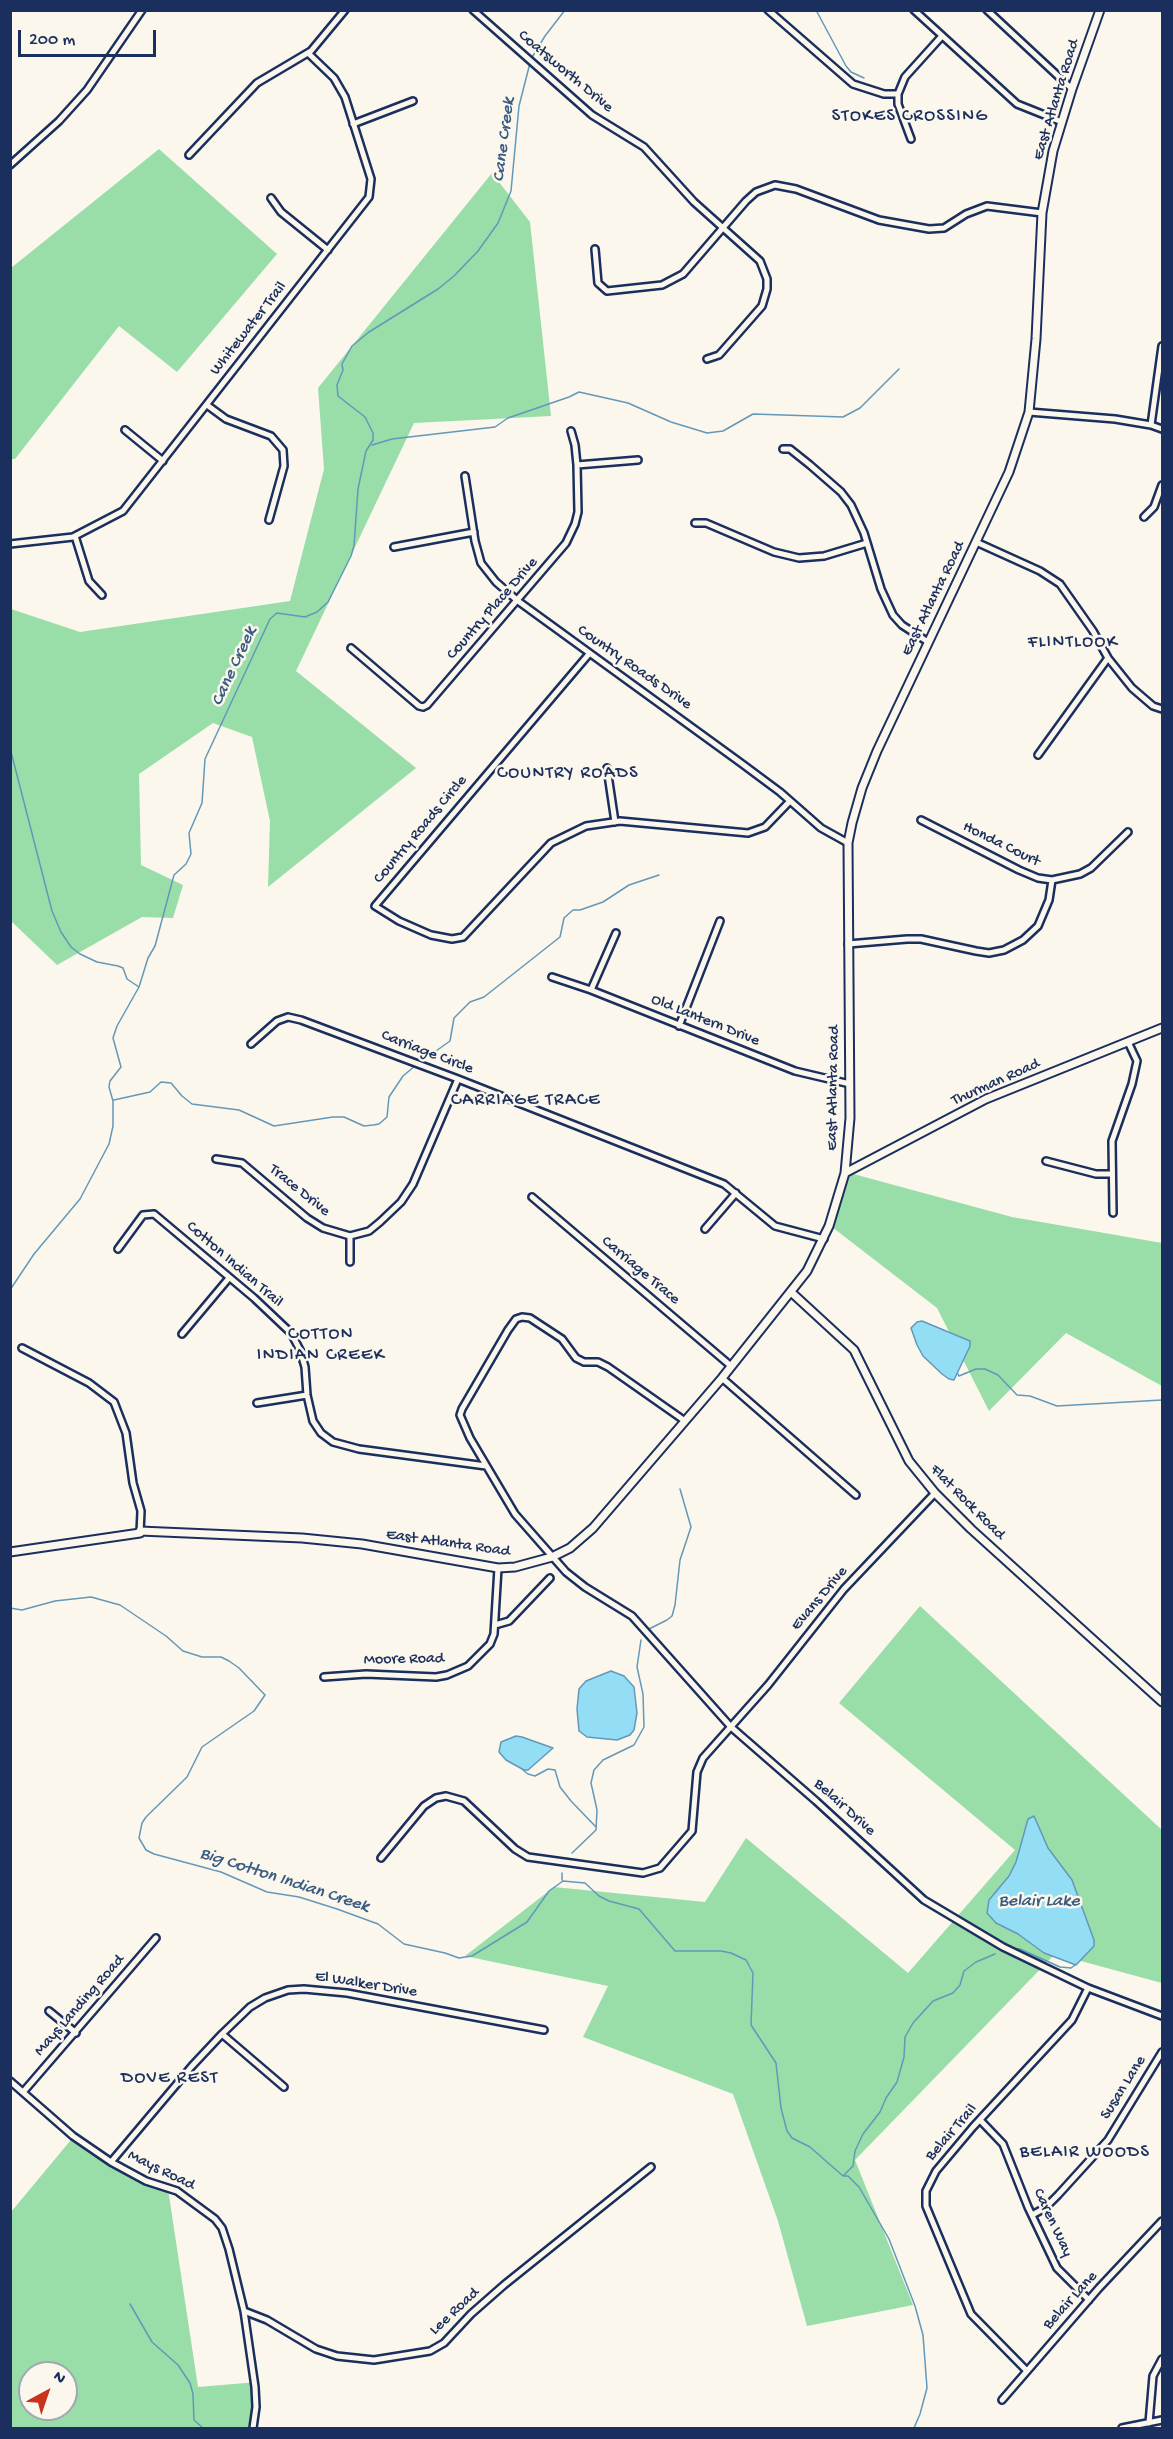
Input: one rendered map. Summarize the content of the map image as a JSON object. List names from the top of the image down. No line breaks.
{"streets":{"street":["Coatsworth Drive","East Atlanta Road","Whitewater Trail","Country Place Drive","Country Roads Drive","Country Roads Circle","Honda Court","Old Lantern Drive","Carriage Circle","Thurman Road","Trace Drive","Cotton Indian Trail","Carriage Trace","Flat Rock Road","Evans Drive","Moore Road","Belair Drive","El Walker Drive","Mays Landing Road","Susan Lane","Belair Trail","Mays Road","Caren Way","Belair Lane","Lee Road"]},"crossings":[["East Atlanta Road","Country Roads Drive"],["East Atlanta Road","Old Lantern Drive"],["East Atlanta Road","Carriage Circle"],["East Atlanta Road","Thurman Road"],["East Atlanta Road","Carriage Trace"],["East Atlanta Road","Flat Rock Road"],["East Atlanta Road","Moore Road"],["East Atlanta Road","Belair Drive"],["Country Place Drive","Country Roads Drive"],["Country Roads Drive","Country Roads Circle"],["Cotton Indian Trail","Belair Drive"],["Flat Rock Road","Evans Drive"],["Evans Drive","Belair Drive"],["Belair Drive","Belair Trail"],["El Walker Drive","Mays Road"],["Mays Landing Road","Mays Road"],["Susan Lane","Caren Way"],["Belair Trail","Caren Way"],["Belair Trail","Belair Lane"],["Mays Road","Lee Road"],["Caren Way","Belair Lane"]],"districts":["STOKES CROSSING","FLINTLOOK","COUNTRY ROADS","CARRIAGE TRACE","COTTON INDIAN CREEK","DOVE REST","BELAIR WOODS"],"water":["Cane Creek","Big Cotton Indian Creek","Belair Lake"],"scale_bar":"200 m","north":"top right"}
